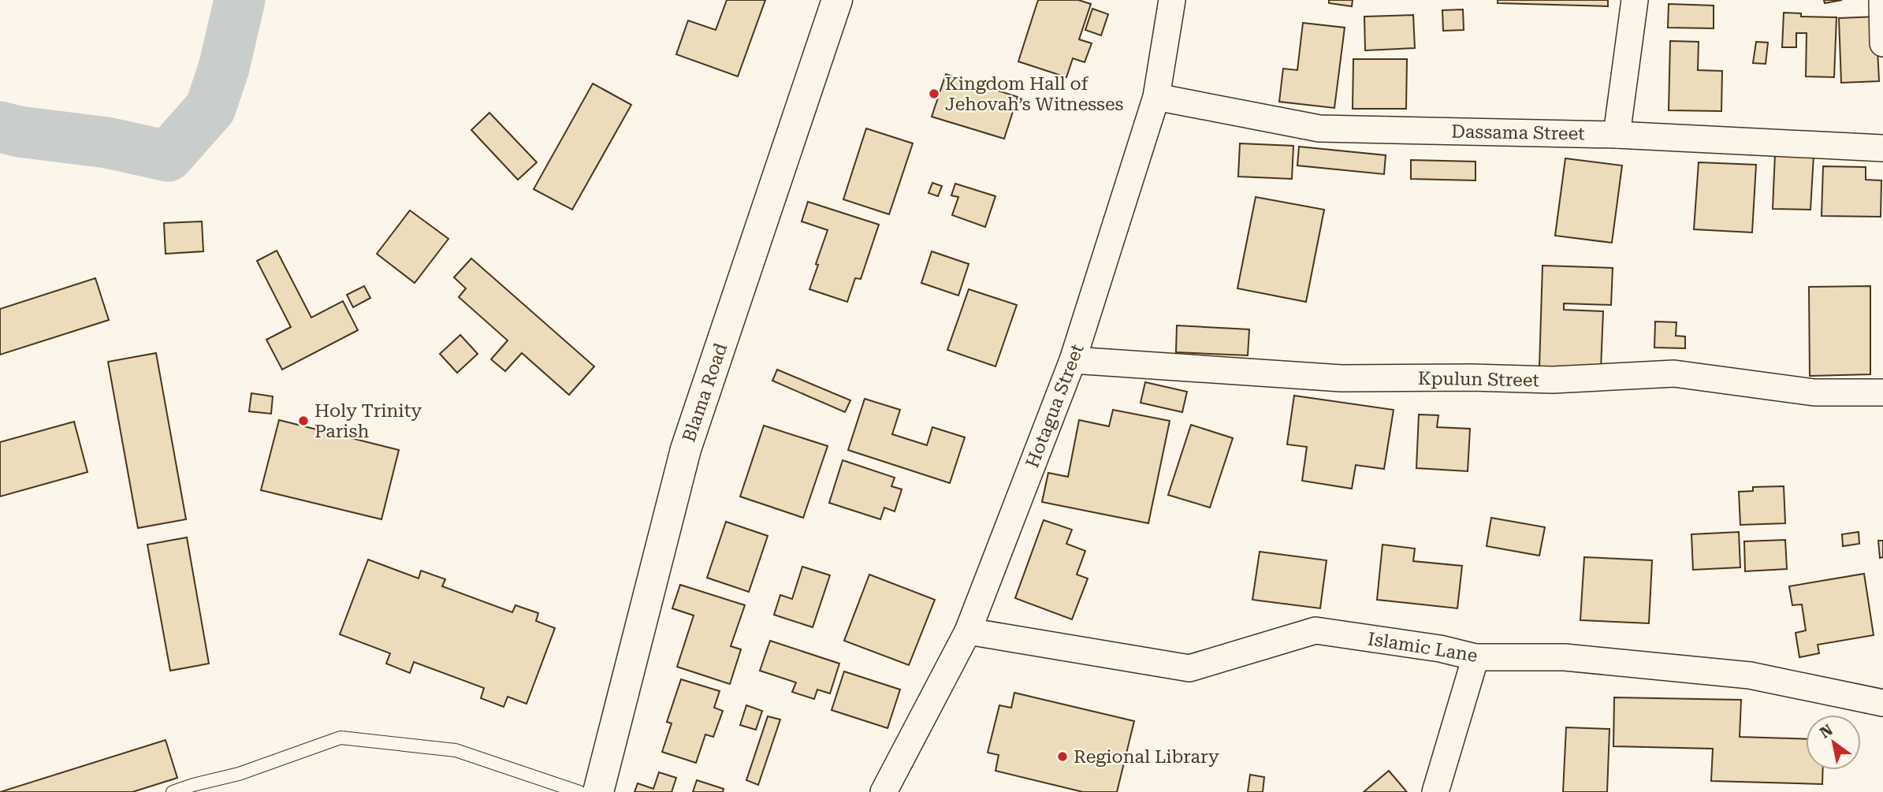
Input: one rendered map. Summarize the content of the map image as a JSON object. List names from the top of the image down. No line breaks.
{"streets":{"street":["Dassama Street","Kpulun Street","Blama Road","Hotagua Street","Islamic Lane"]},"crossings":[["Dassama Street","Hotagua Street"],["Kpulun Street","Hotagua Street"],["Hotagua Street","Islamic Lane"]],"places":["Kingdom Hall of Jehovah’s Witnesses","Holy Trinity Parish","Regional Library"],"north":"top left"}
